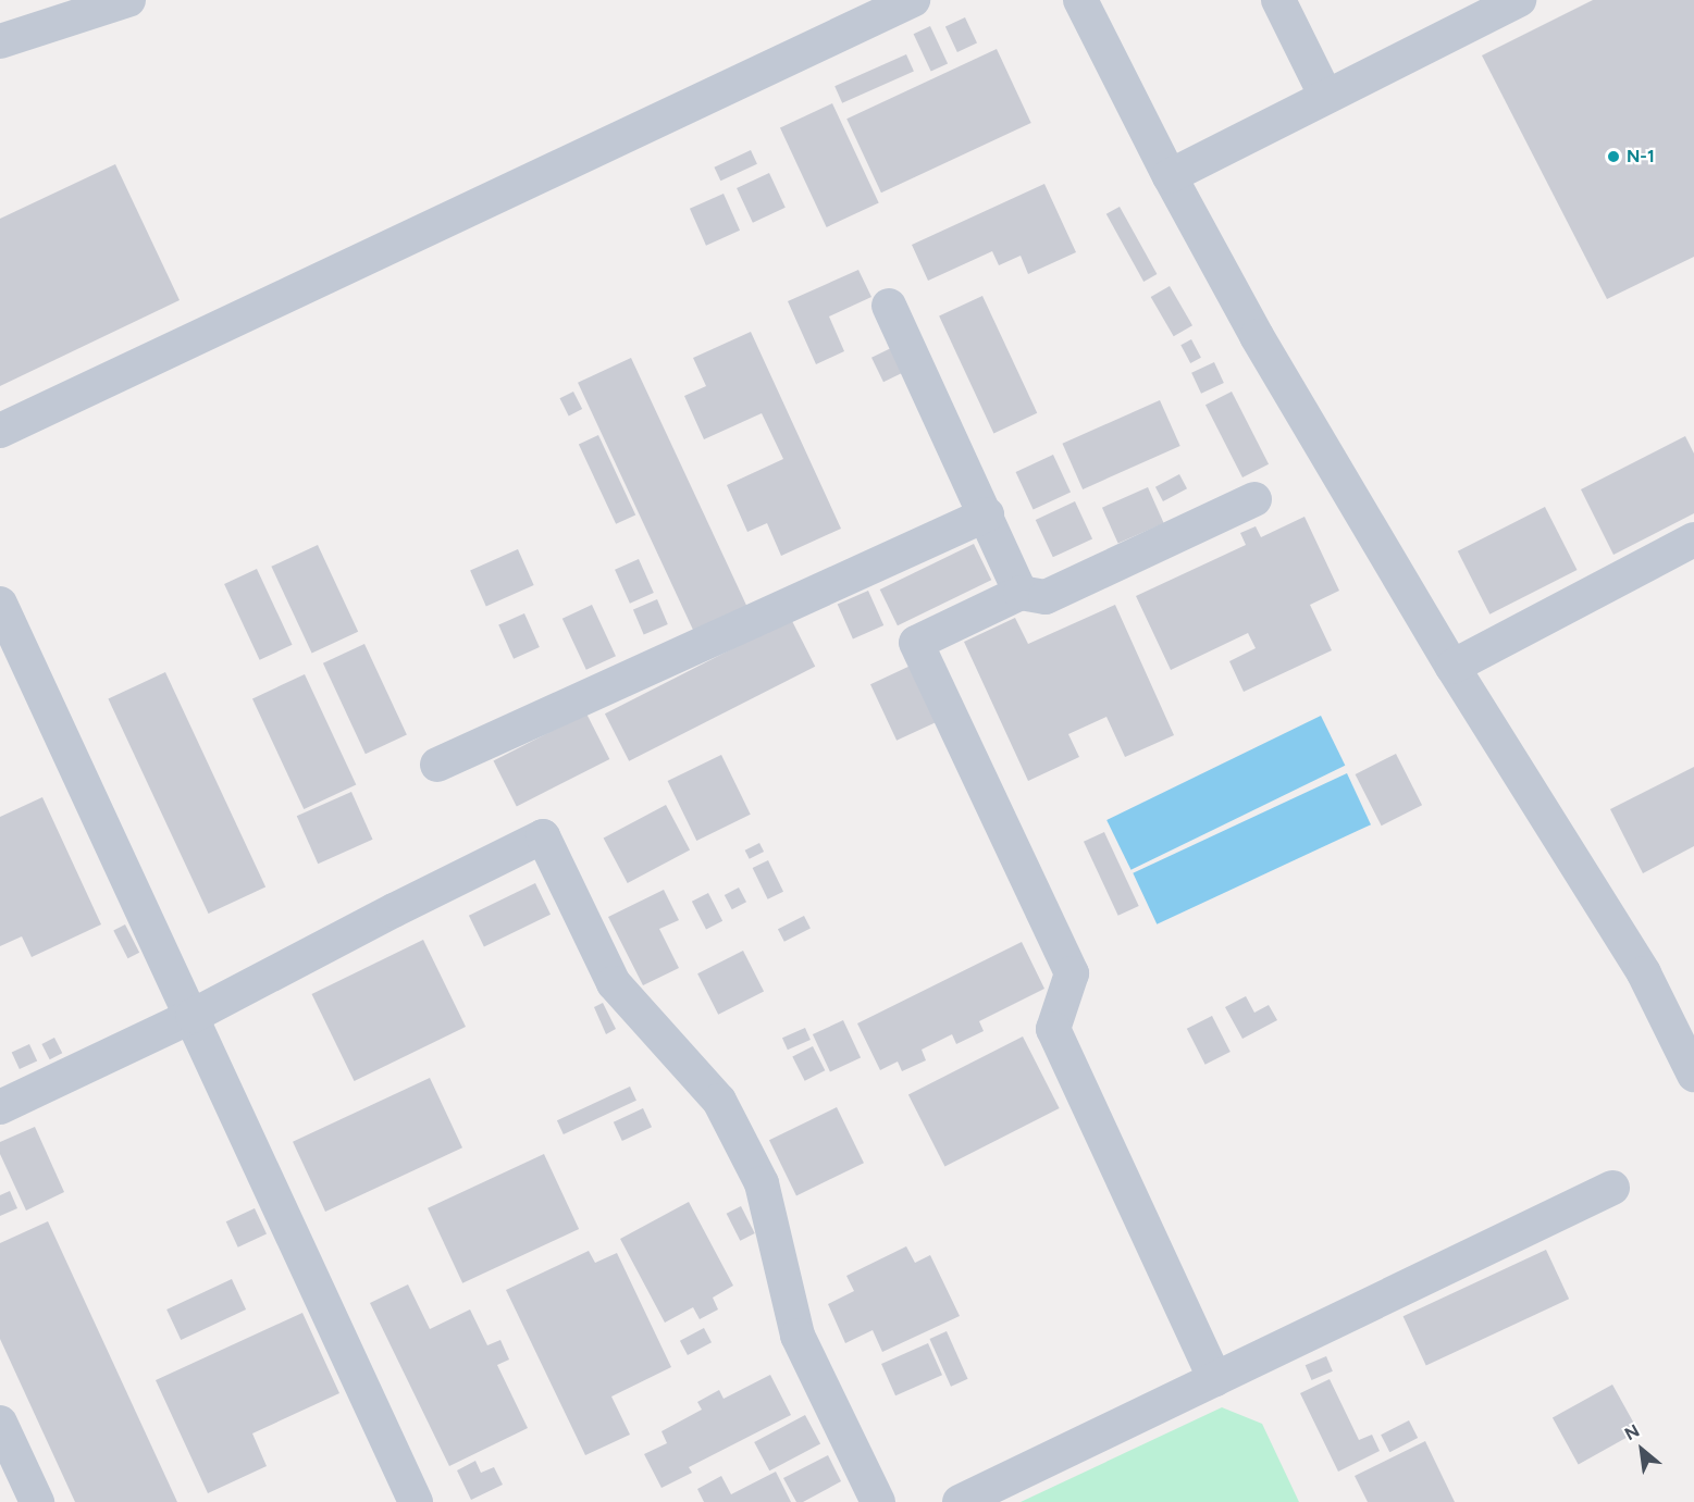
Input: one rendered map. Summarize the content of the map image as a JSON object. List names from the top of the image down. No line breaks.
{"places":["N-1"],"north":"top left"}
